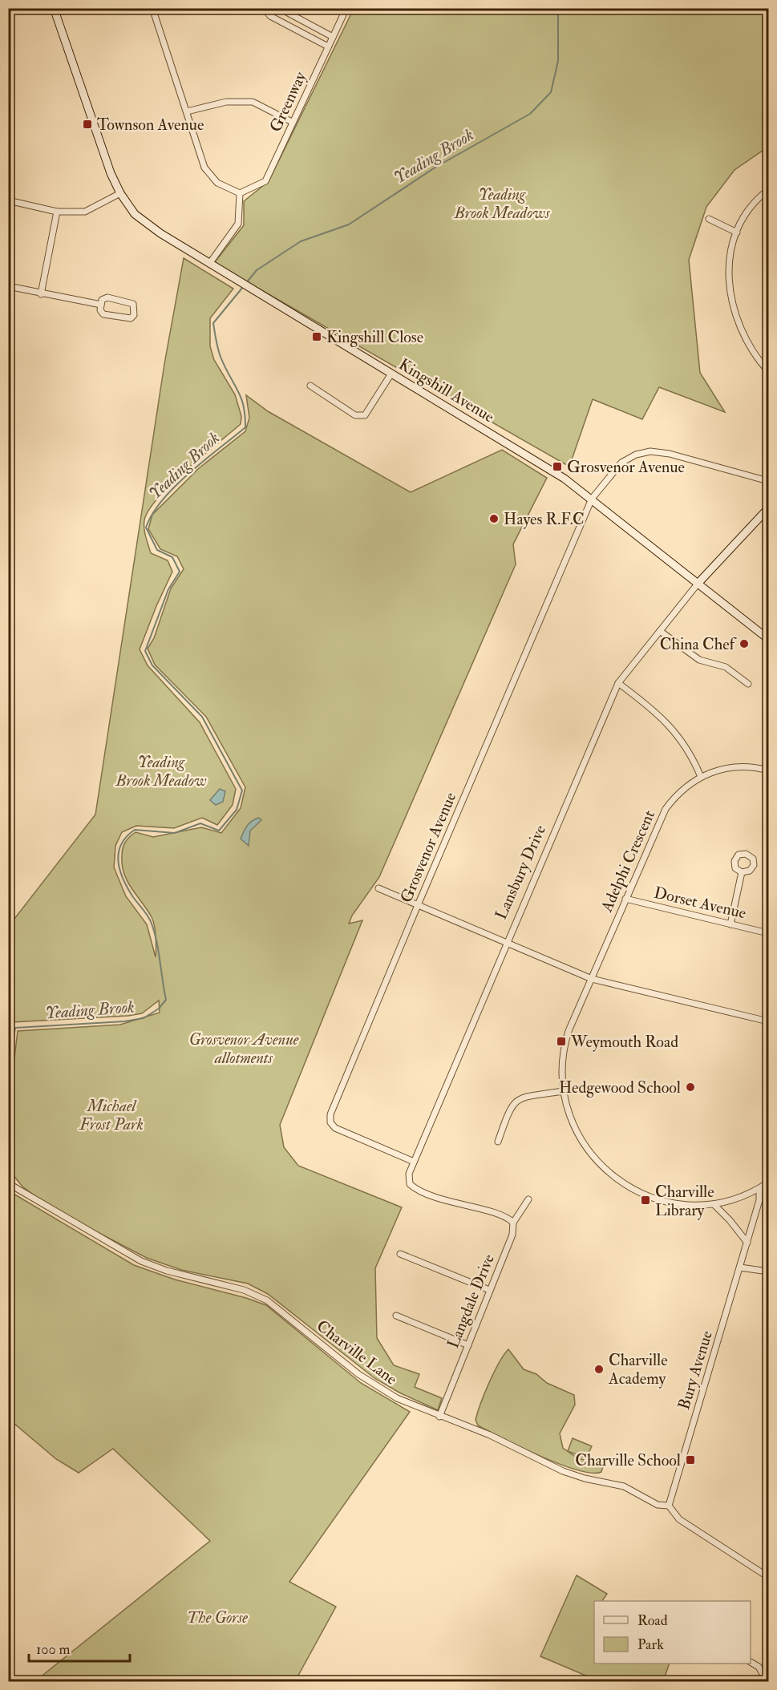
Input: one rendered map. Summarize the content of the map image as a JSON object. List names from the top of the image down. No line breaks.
{"streets":{"street":["Greenway","Kingshill Avenue","Grosvenor Avenue","Adelphi Crescent","Lansbury Drive","Dorset Avenue","Langdale Drive","Charville Lane","Bury Avenue"]},"crossings":[["Kingshill Avenue","Grosvenor Avenue"],["Kingshill Avenue","Lansbury Drive"],["Grosvenor Avenue","Lansbury Drive"],["Adelphi Crescent","Dorset Avenue"],["Adelphi Crescent","Bury Avenue"],["Lansbury Drive","Langdale Drive"],["Langdale Drive","Charville Lane"],["Charville Lane","Bury Avenue"]],"water":["Yeading Brook"],"parks":["Yeading Brook Meadows","Yeading Brook Meadow","Grosvenor Avenue allotments","Michael Frost Park","The Gorse"],"places":{"transit":["Townson Avenue","Kingshill Close","Grosvenor Avenue","Weymouth Road","Charville Library","Charville School"],"other":["Hayes R.F.C","China Chef","Hedgewood School","Charville Academy"]},"legend":["Road","Park"],"scale_bar":"100 m"}
